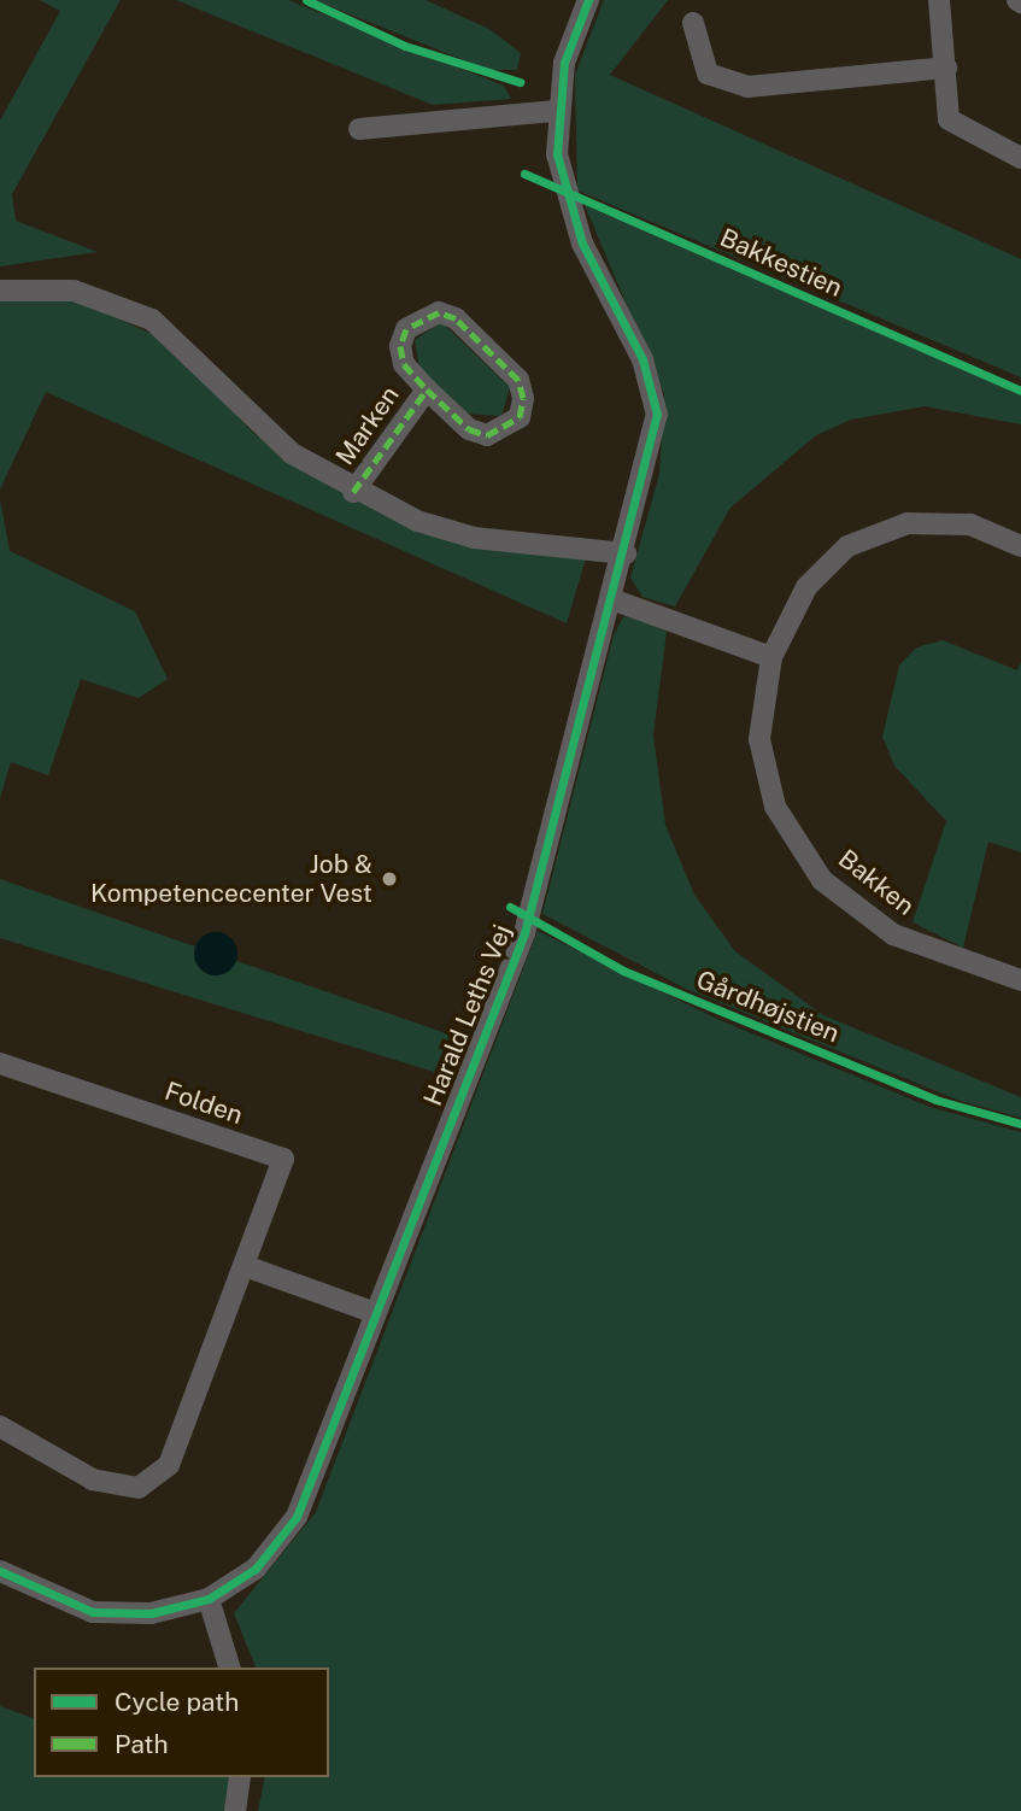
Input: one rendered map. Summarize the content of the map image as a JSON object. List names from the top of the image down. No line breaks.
{"streets":{"street":["Marken","Bakken","Harald Leths Vej","Folden"],"cycle path":["Bakkestien","Gårdhøjstien"]},"places":["Job & Kompetencecenter Vest"],"legend":["Cycle path","Path"]}
